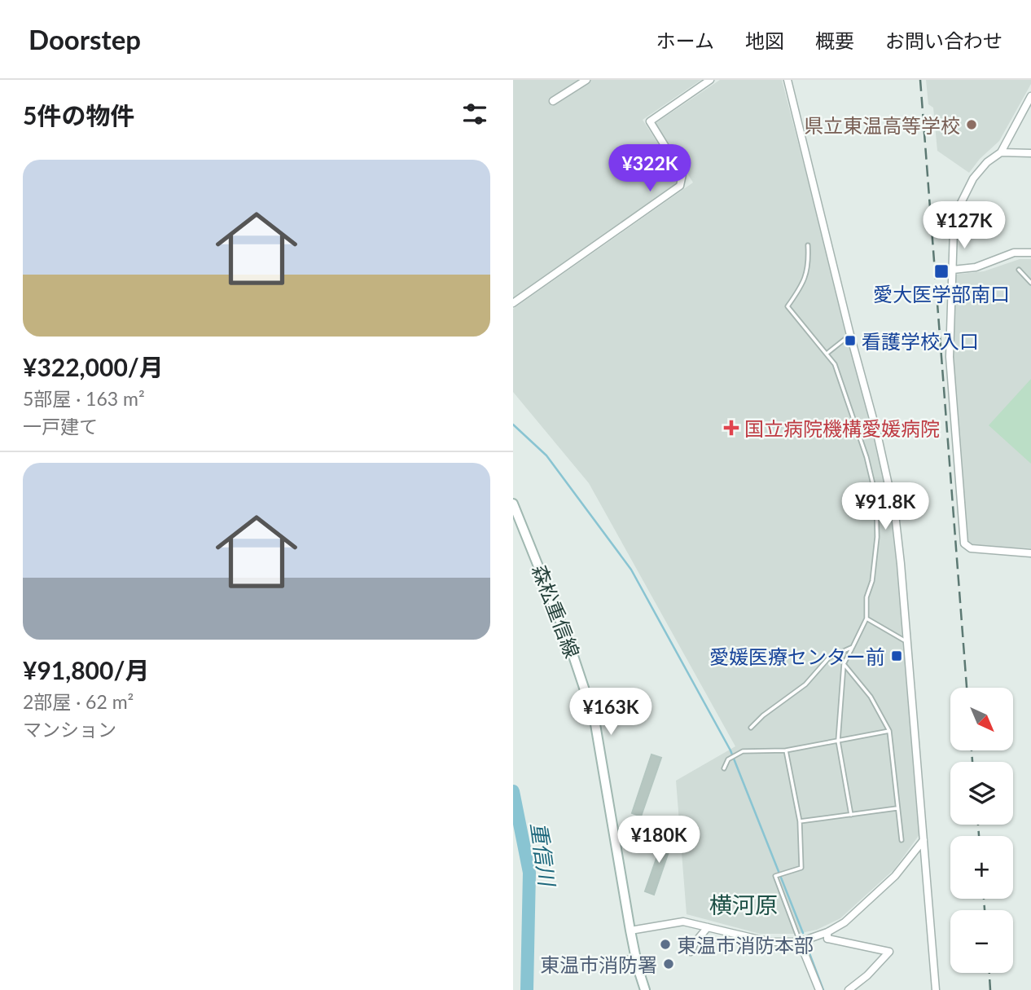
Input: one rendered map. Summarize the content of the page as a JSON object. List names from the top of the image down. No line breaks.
{"streets":{"main road":["森松重信線"]},"districts":["横河原"],"water":["重信川"],"places":{"other":["県立東温高等学校","東温市消防本部","東温市消防署"],"transit":["愛大医学部南口","看護学校入口","愛媛医療センター前"],"health":["国立病院機構愛媛病院"]},"north":"bottom right","page":{"header":"Doorstep","nav":["ホーム","地図","概要","お問い合わせ"],"heading":"5件の物件","price":["¥322K","¥127K","¥91.8K","¥163K","¥180K"],"list":[{"name":"¥322,000/月","note":"5部屋 · 163 m² · 一戸建て"},{"name":"¥91,800/月","note":"2部屋 · 62 m² · マンション"}],"map_buttons":["+","−"]}}
